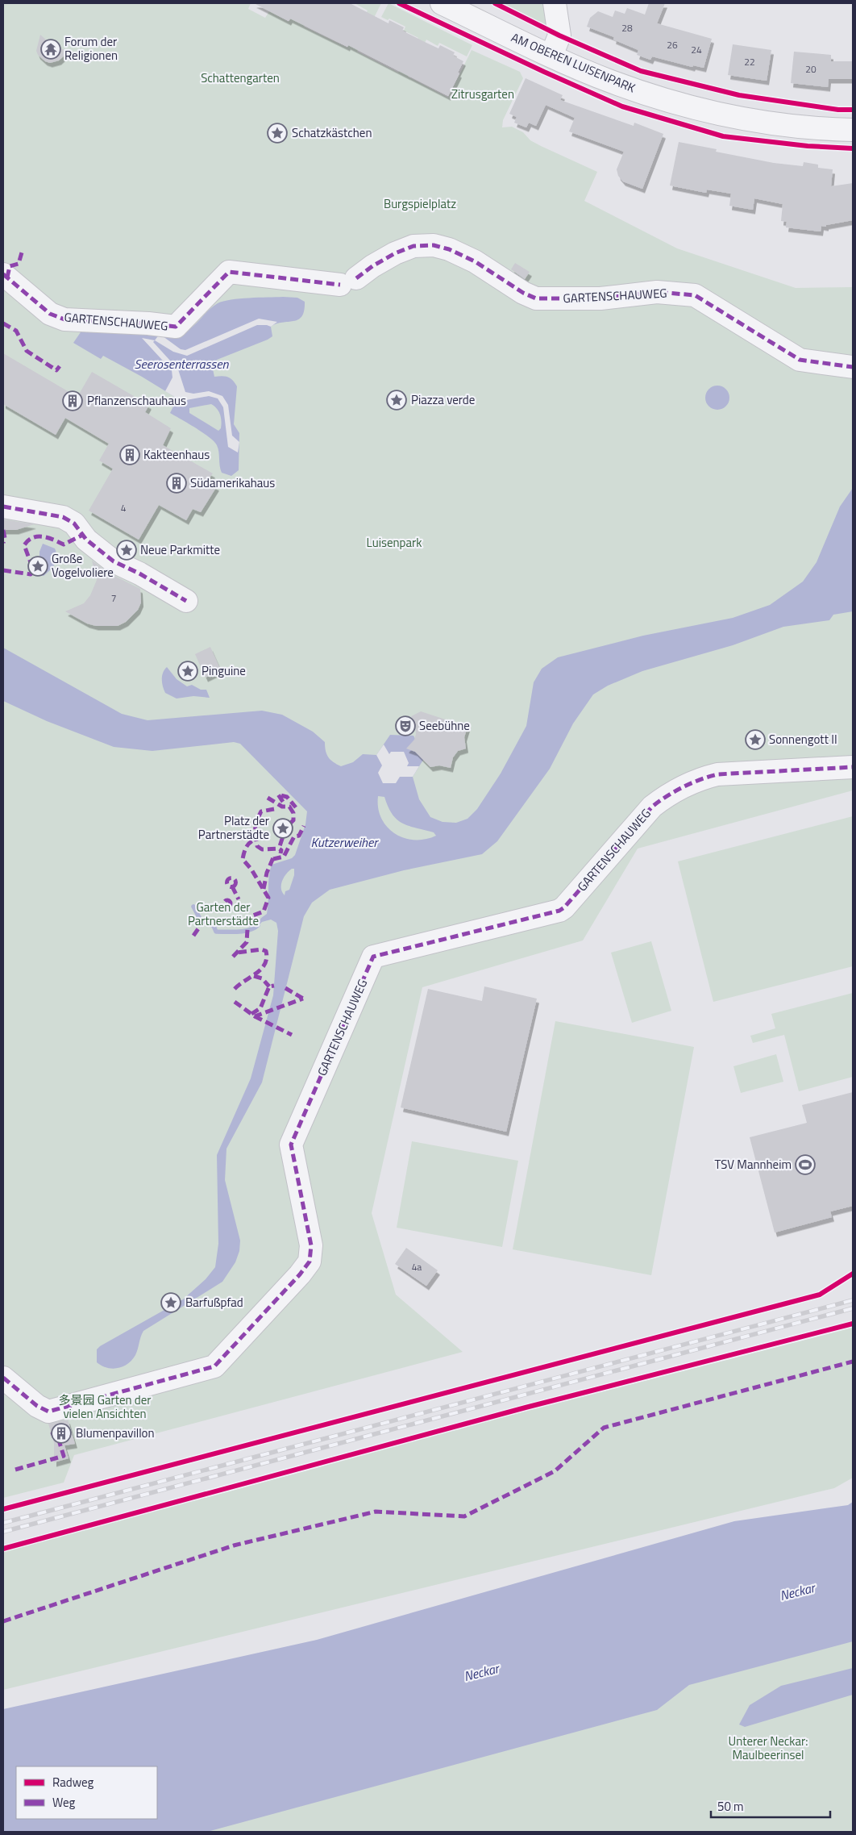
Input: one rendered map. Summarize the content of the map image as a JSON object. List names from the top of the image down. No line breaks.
{"streets":{"street":["AM OBEREN LUISENPARK","GARTENSCHAUWEG"]},"water":["Seerosenterrassen","Kutzerweiher","Neckar"],"parks":["Schattengarten","Zitrusgarten","Burgspielplatz","Luisenpark","Garten der Partnerstädte","多景园 Garten der vielen Ansichten","Unterer Neckar: Maulbeerinsel"],"places":{"temple":["Forum der Religionen"],"place":["Schatzkästchen","Piazza verde","Neue Parkmitte","Große Vogelvoliere","Pinguine","Sonnengott II","Platz der Partnerstädte","Barfußpfad"],"building":["Pflanzenschauhaus","Kakteenhaus","Südamerikahaus","Blumenpavillon"],"theatre":["Seebühne"],"sports":["TSV Mannheim"]},"house_numbers":["28","26","24","22","20","4","7","4a"],"legend":["Radweg","Weg"],"scale_bar":"50 m"}
